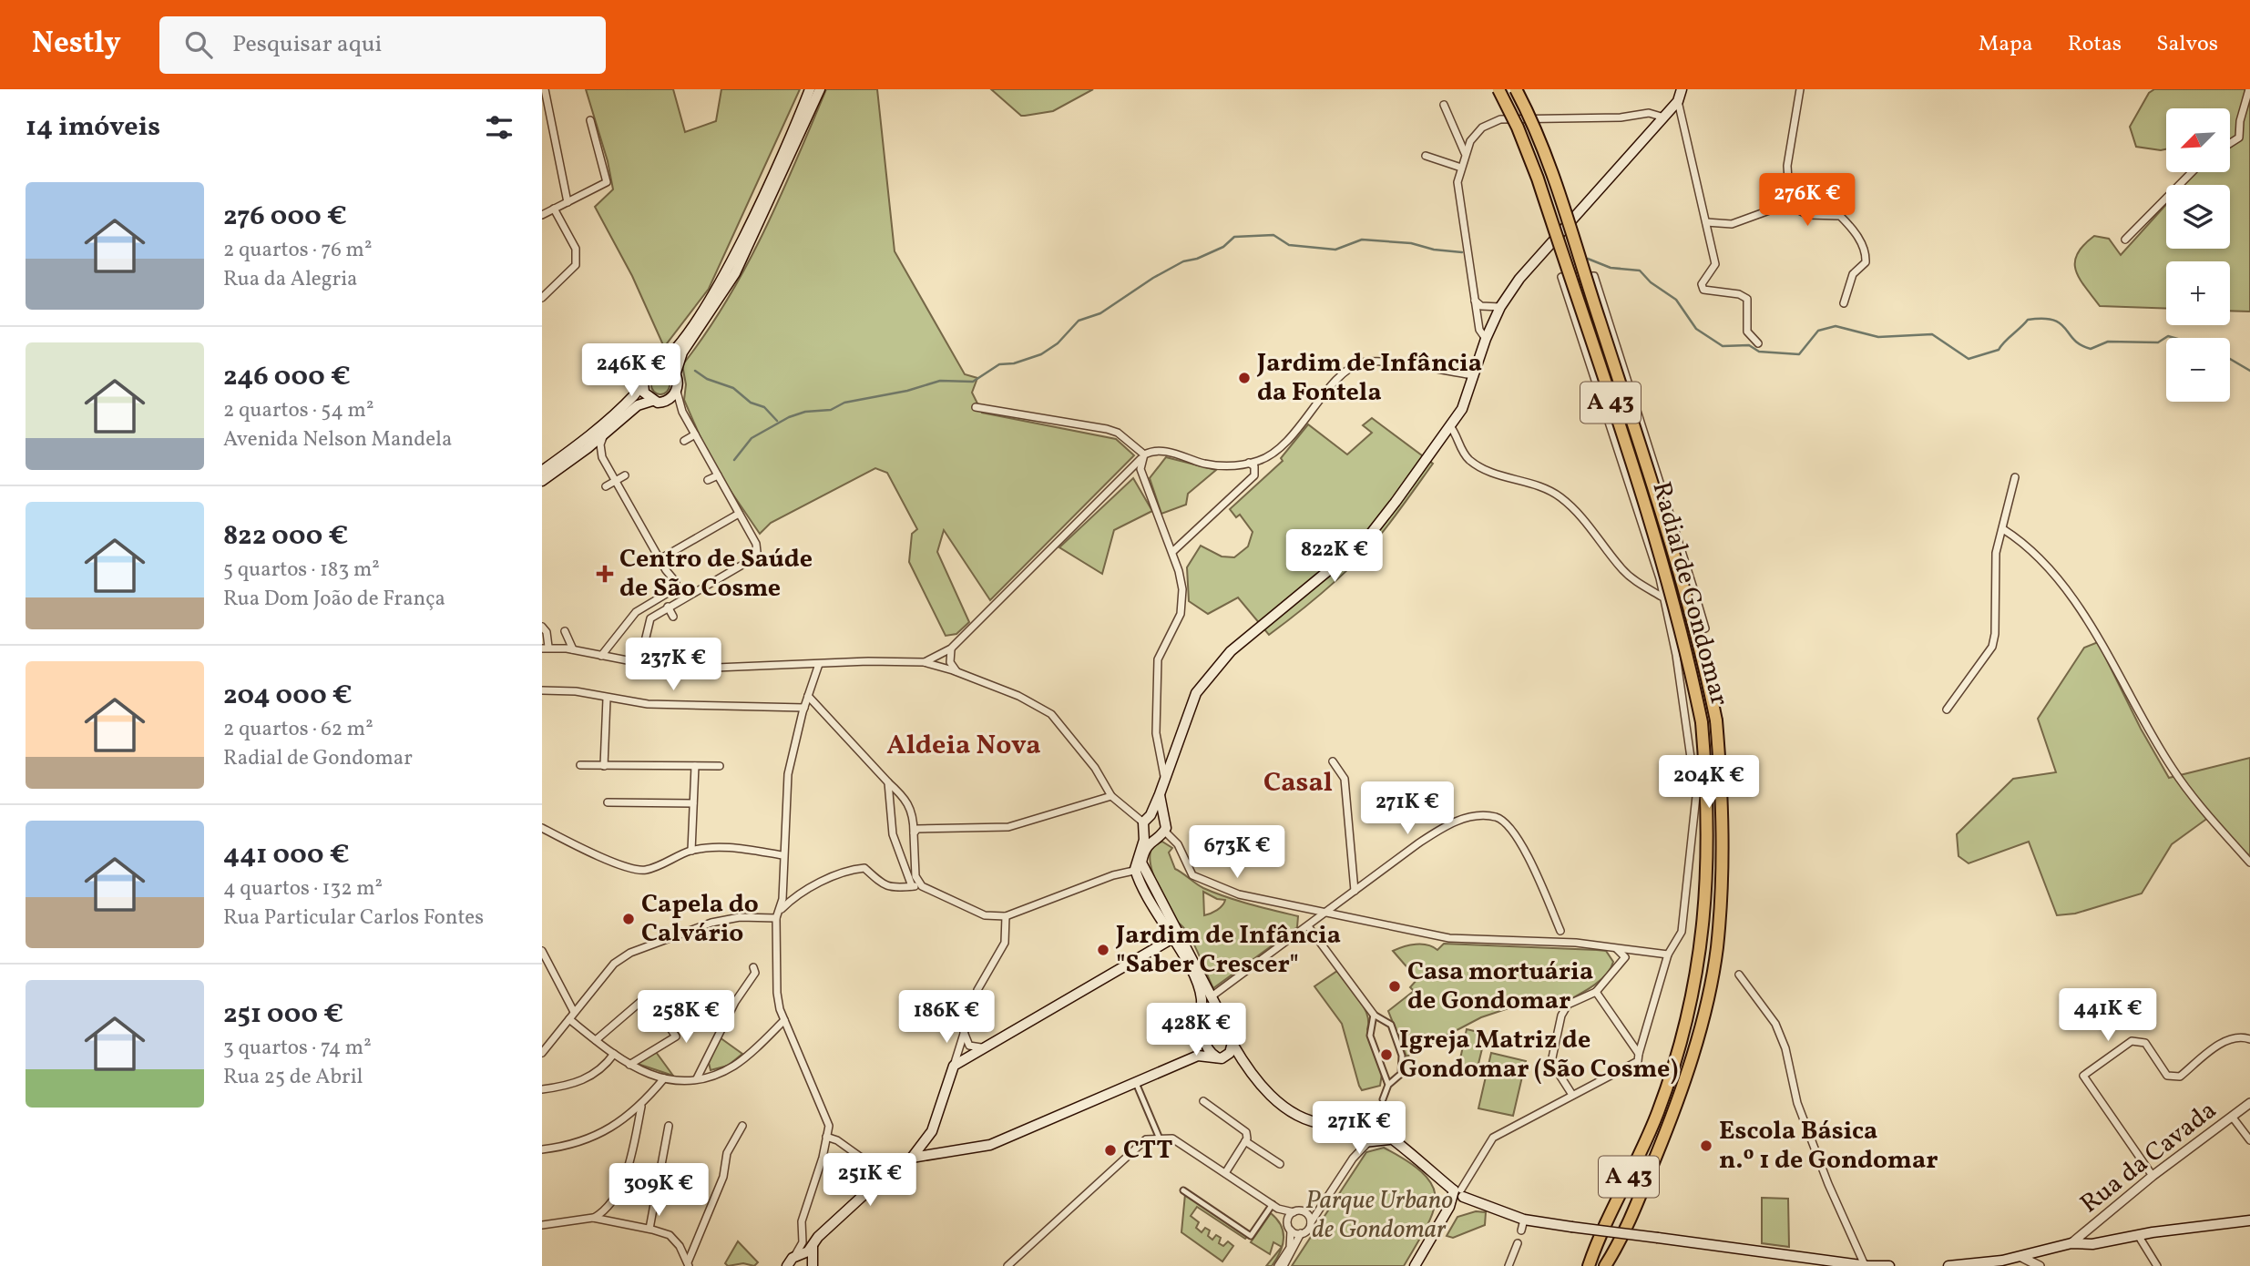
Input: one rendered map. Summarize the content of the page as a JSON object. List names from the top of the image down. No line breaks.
{"streets":{"highway":["A 43","Radial de Gondomar"],"street":["Rua da Cavada"]},"districts":["Aldeia Nova","Casal"],"parks":["Parque Urbano de Gondomar"],"places":{"other":["Jardim de Infância da Fontela","Capela do Calvário","Jardim de Infância \"Saber Crescer\"","Casa mortuária de Gondomar","Igreja Matriz de Gondomar (São Cosme)","Escola Básica n.º 1 de Gondomar","CTT"],"health":["Centro de Saúde de São Cosme"]},"north":"bottom left","page":{"header":"Nestly","search":"Pesquisar aqui","nav":["Mapa","Rotas","Salvos"],"heading":"14 imóveis","map_buttons":["+","−"],"list":[{"name":"276 000 €","note":"2 quartos · 76 m² · Rua da Alegria"},{"name":"246 000 €","note":"2 quartos · 54 m² · Avenida Nelson Mandela"},{"name":"822 000 €","note":"5 quartos · 183 m² · Rua Dom João de França"},{"name":"204 000 €","note":"2 quartos · 62 m² · Radial de Gondomar"},{"name":"441 000 €","note":"4 quartos · 132 m² · Rua Particular Carlos Fontes"},{"name":"251 000 €","note":"3 quartos · 74 m² · Rua 25 de Abril"}],"price":["276K €","246K €","822K €","237K €","204K €","271K €","673K €","441K €","258K €","186K €","428K €","271K €","251K €","309K €"]}}
